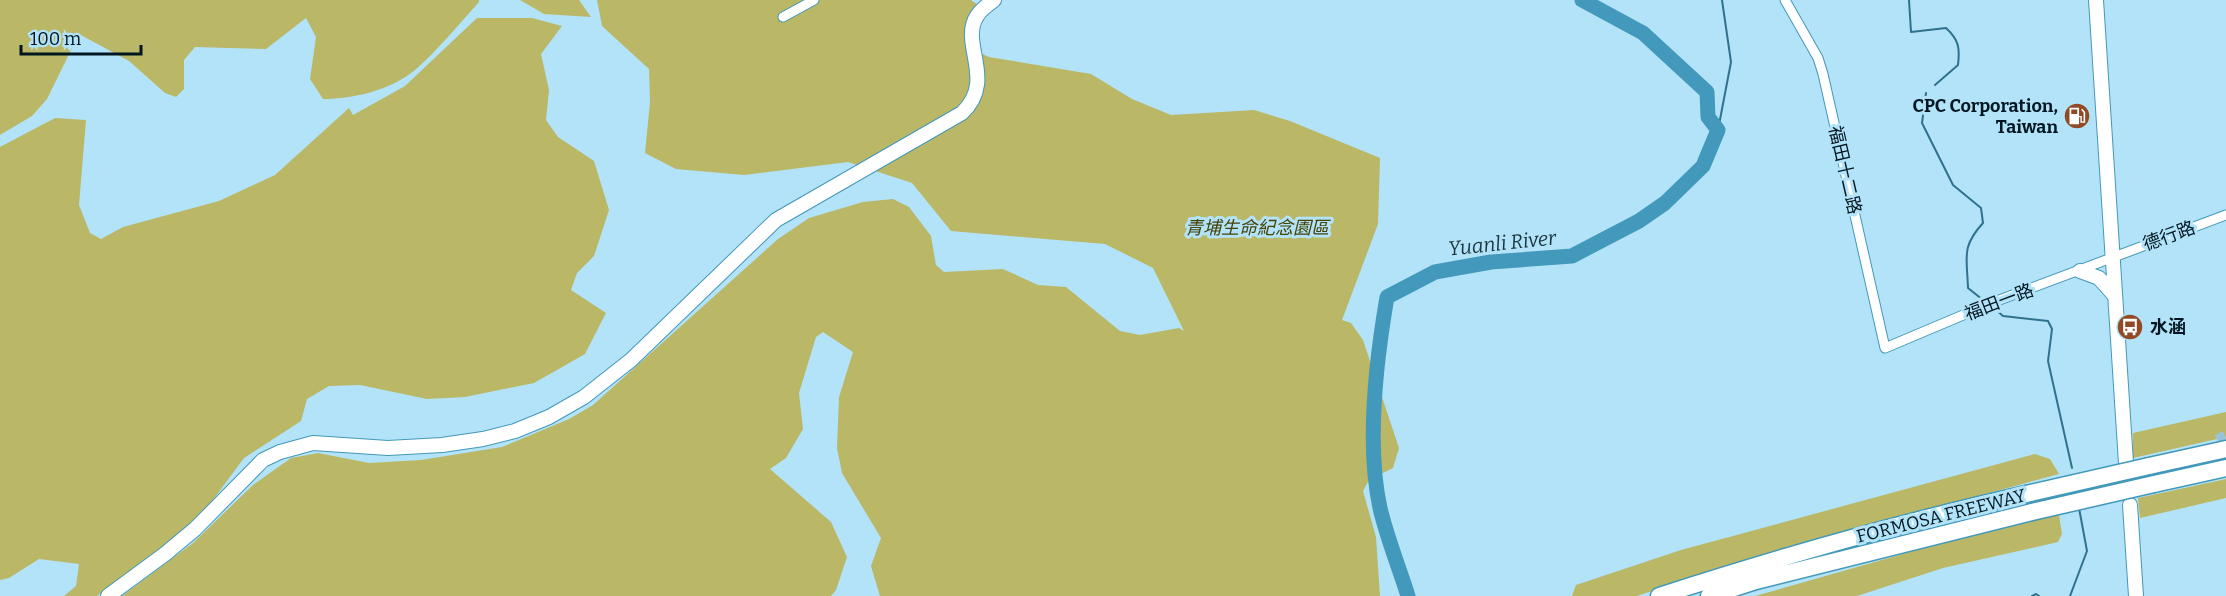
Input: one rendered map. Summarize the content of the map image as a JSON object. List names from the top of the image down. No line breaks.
{"streets":{"highway":["FORMOSA FREEWAY"],"street":["福田十二路","德行路","福田一路"]},"crossings":[["福田十二路","福田一路"],["德行路","福田一路"]],"water":["Yuanli River"],"parks":["青埔生命紀念園區"],"places":{"fuel station":["CPC Corporation, Taiwan"],"bus stop":["水涵"]},"scale_bar":"100 m"}
